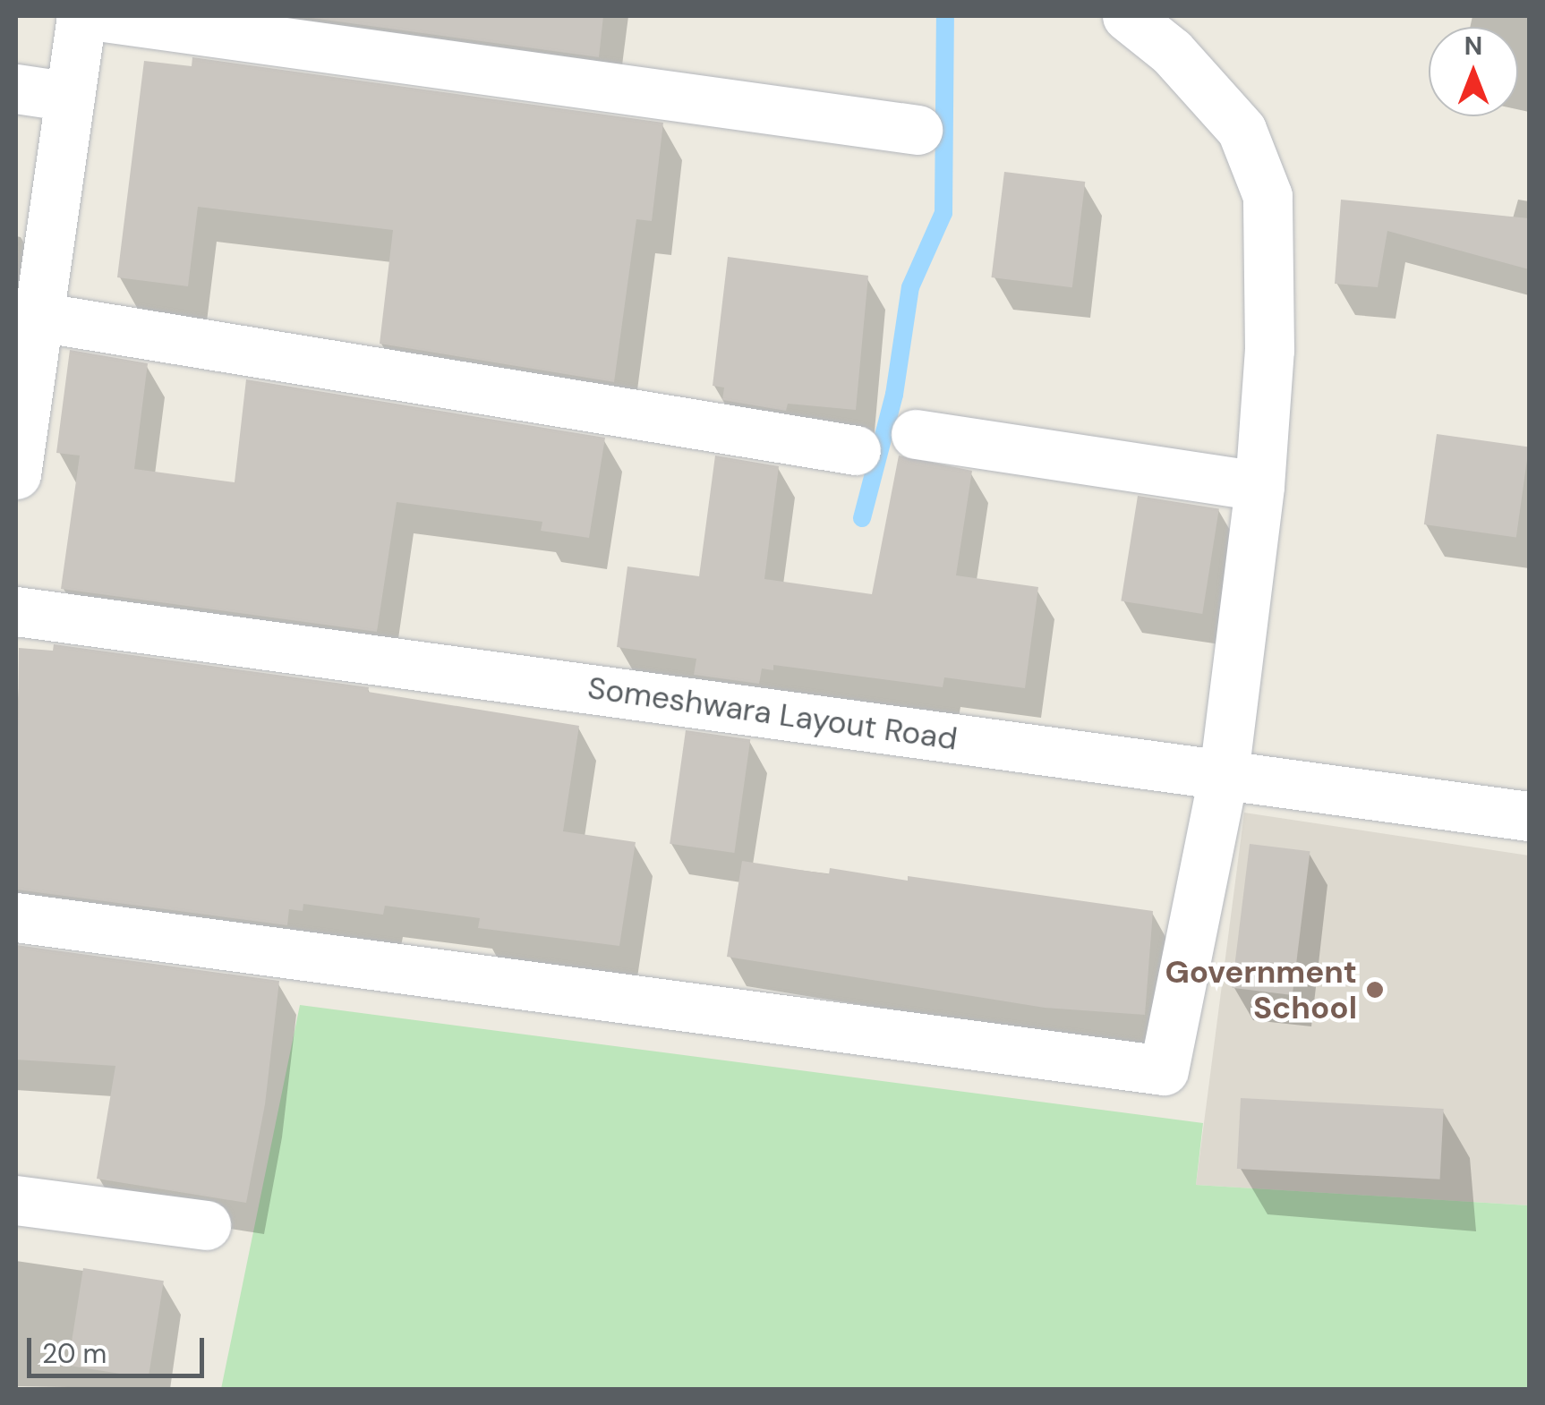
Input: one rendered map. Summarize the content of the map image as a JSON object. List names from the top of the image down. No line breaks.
{"streets":{"street":["Someshwara Layout Road"]},"places":["Government School"],"scale_bar":"20 m","north":"top"}
